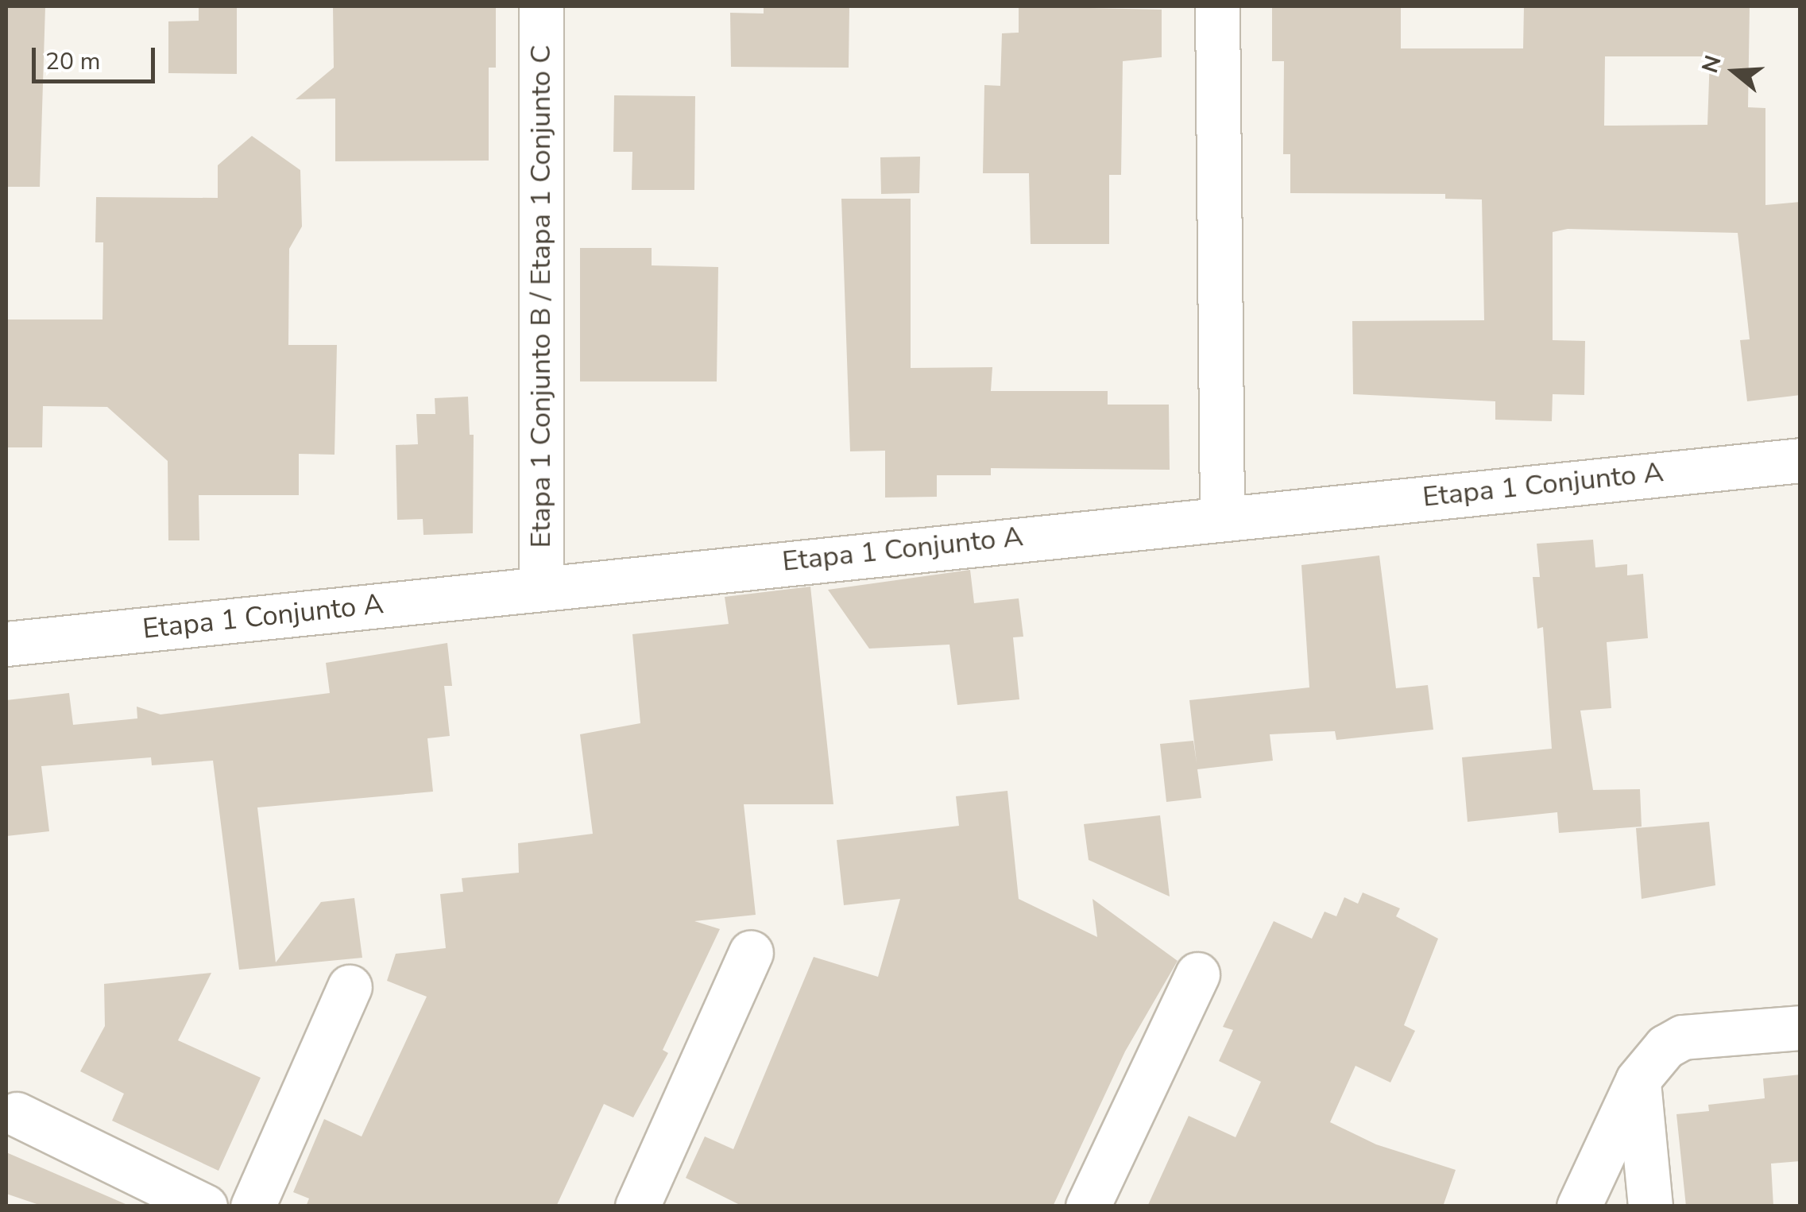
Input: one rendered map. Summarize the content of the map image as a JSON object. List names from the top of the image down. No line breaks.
{"streets":{"street":["Etapa 1 Conjunto B / Etapa 1 Conjunto C","Etapa 1 Conjunto A"]},"crossings":[["Etapa 1 Conjunto B / Etapa 1 Conjunto C","Etapa 1 Conjunto A"]],"scale_bar":"20 m","north":"left"}
